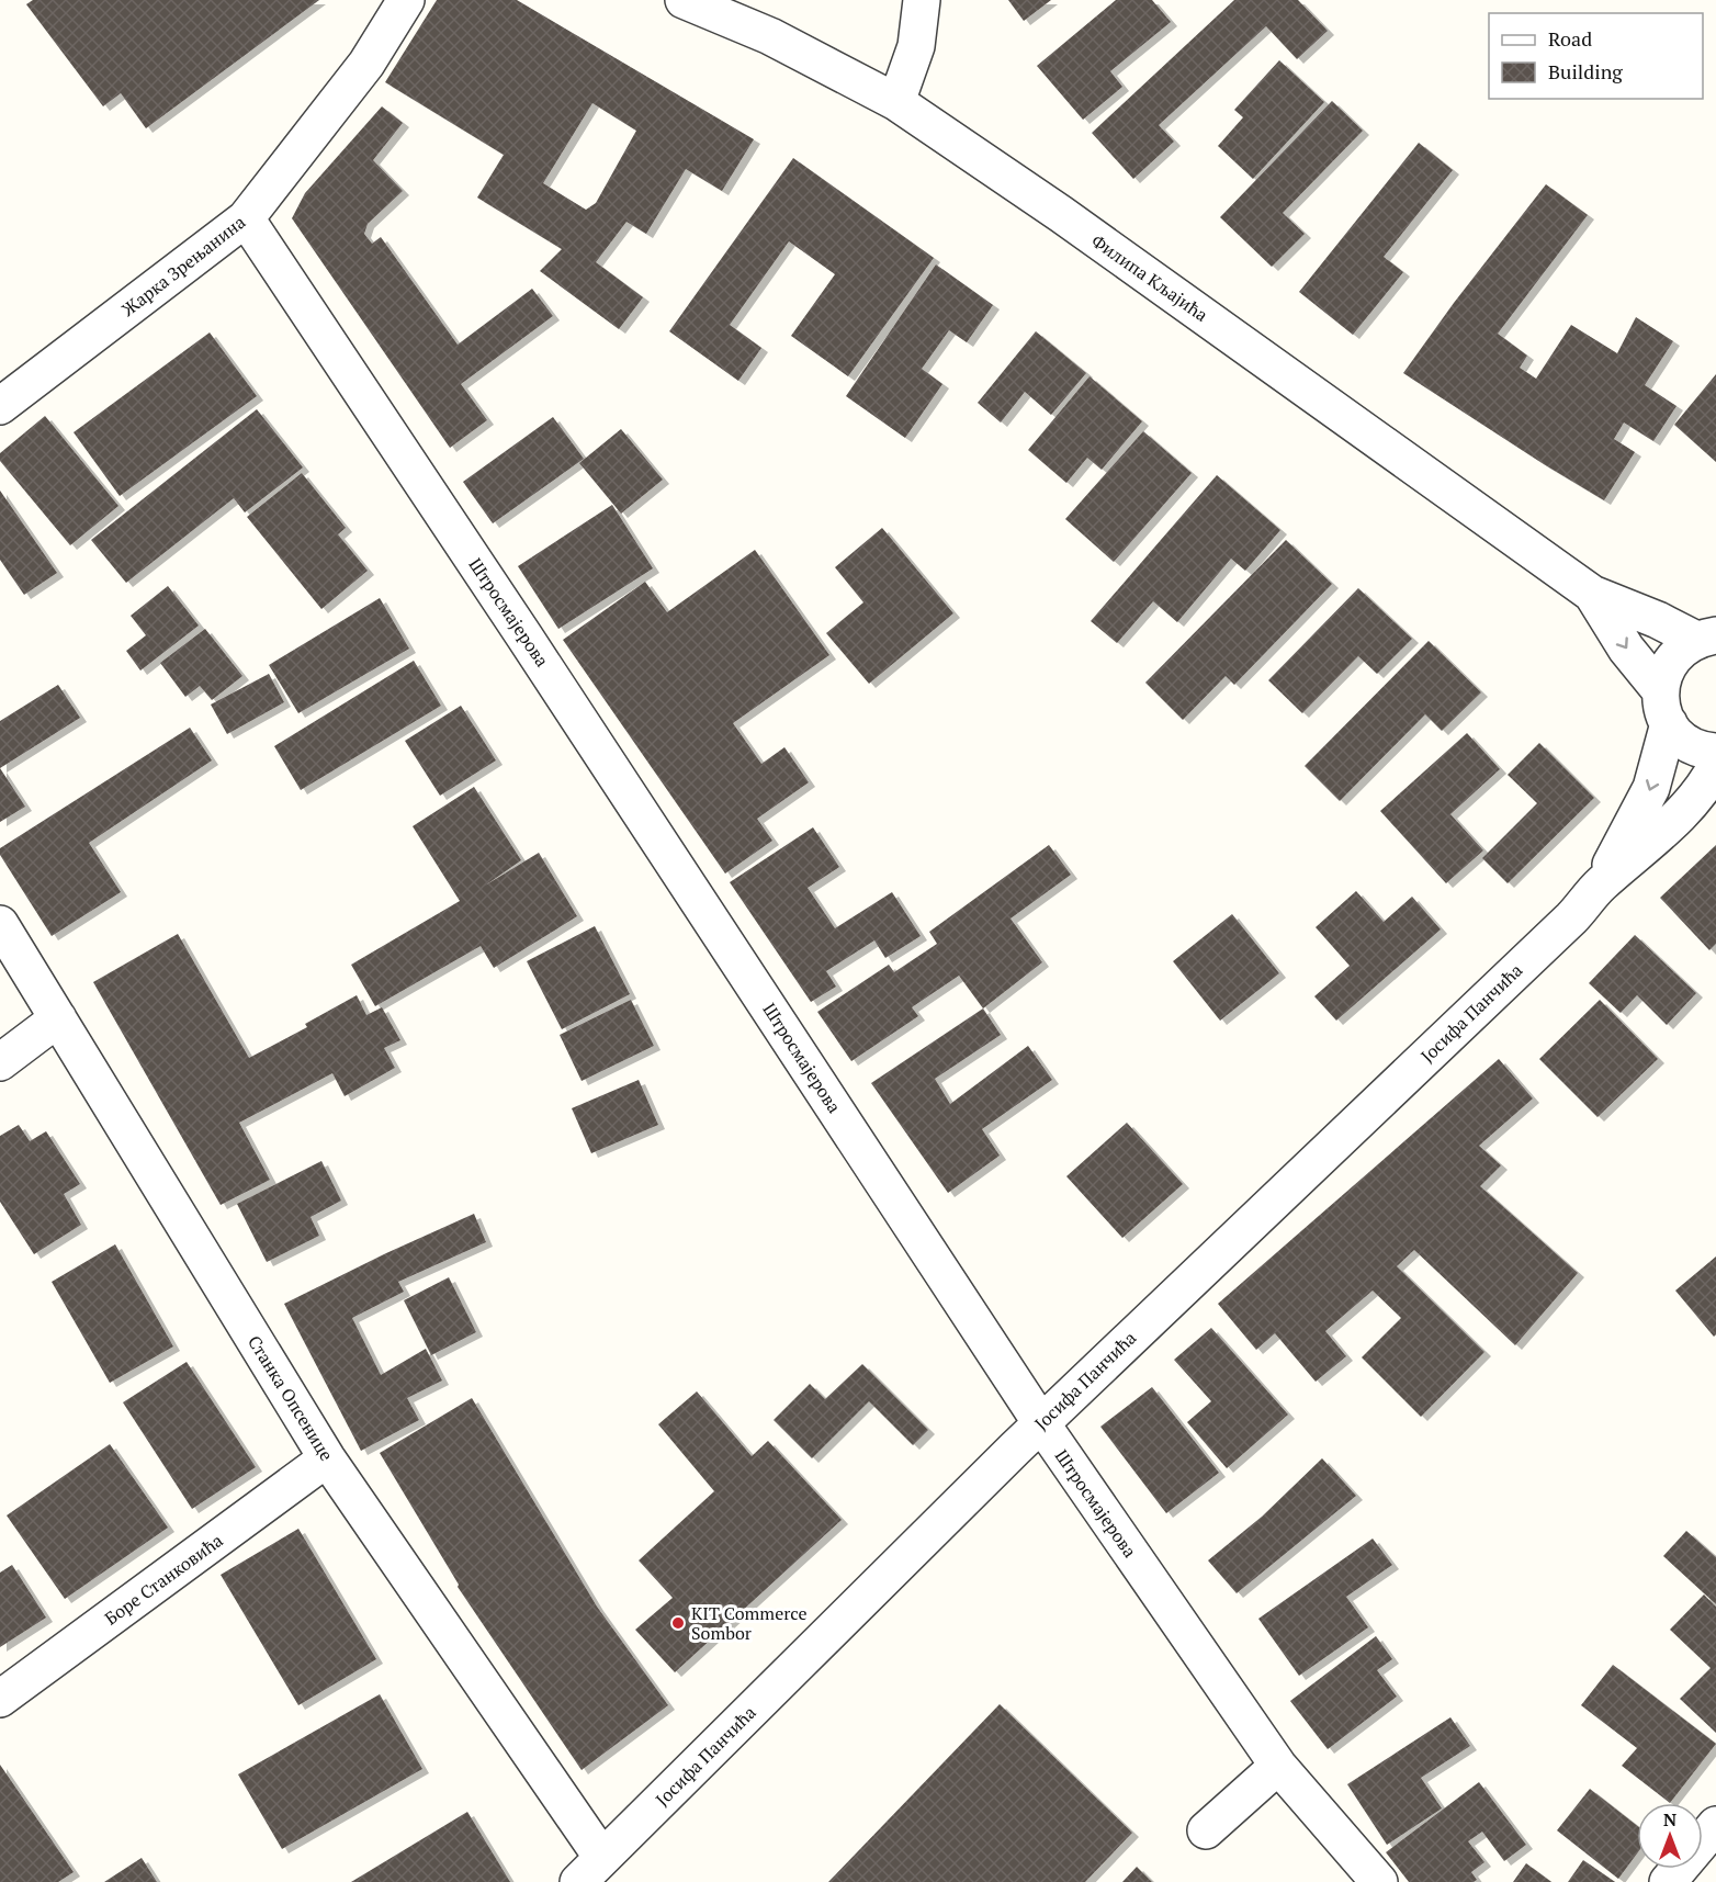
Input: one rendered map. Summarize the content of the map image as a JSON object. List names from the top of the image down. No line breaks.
{"streets":{"street":["Жарка Зрењанина","Филипа Кљајића","Штросмајерова","Јосифа Панчића","Станка Опсенице","Боре Станковића"]},"crossings":[["Жарка Зрењанина","Штросмајерова"],["Филипа Кљајића","Јосифа Панчића"],["Штросмајерова","Јосифа Панчића"],["Јосифа Панчића","Станка Опсенице"],["Станка Опсенице","Боре Станковића"]],"places":["KIT Commerce Sombor"],"legend":["Road","Building"],"north":"top"}
